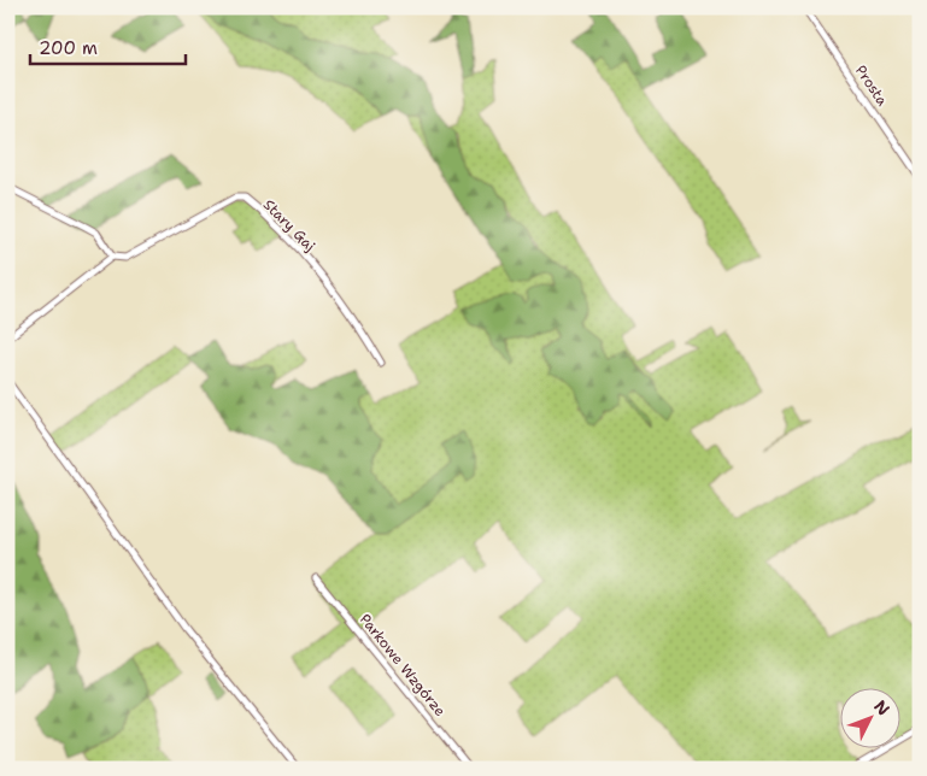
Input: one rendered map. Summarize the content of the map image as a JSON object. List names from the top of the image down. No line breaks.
{"streets":{"street":["Prosta","Stary Gaj","Parkowe Wzgórze"]},"scale_bar":"200 m","north":"top right"}
